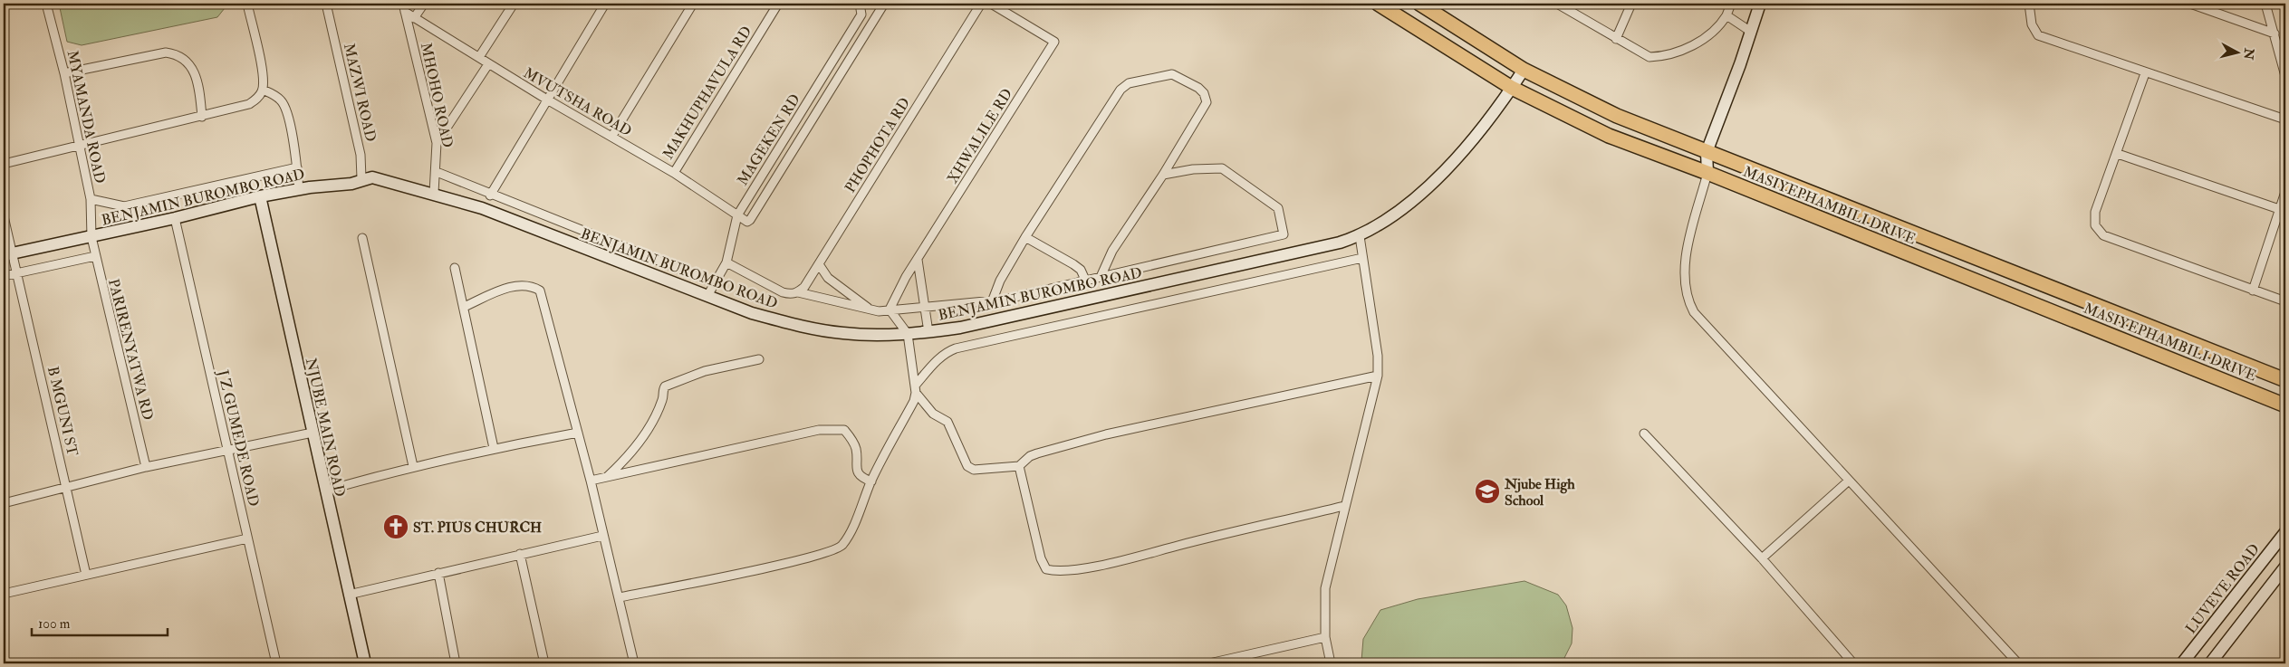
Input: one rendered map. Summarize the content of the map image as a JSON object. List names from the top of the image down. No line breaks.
{"streets":{"main road":["MASIYEPHAMBILI DRIVE"],"street":["MAZWI ROAD","MAKHUPHAVULA RD","MHOHO ROAD","MVUTSHA ROAD","MYAMANDA ROAD","XHWALILE RD","MAGEKEN RD","PHOPHOTA RD","BENJAMIN BUROMBO ROAD","PARIRENYATWA RD","B MGUNI ST","NJUBE MAIN ROAD","J Z GUMEDE ROAD","LUVEVE ROAD"]},"crossings":[["MAZWI ROAD","BENJAMIN BUROMBO ROAD"],["MAKHUPHAVULA RD","MVUTSHA ROAD"],["MHOHO ROAD","MVUTSHA ROAD"],["MHOHO ROAD","BENJAMIN BUROMBO ROAD"],["MVUTSHA ROAD","MAGEKEN RD"],["MYAMANDA ROAD","BENJAMIN BUROMBO ROAD"],["MYAMANDA ROAD","PARIRENYATWA RD"],["MAGEKEN RD","BENJAMIN BUROMBO ROAD"],["BENJAMIN BUROMBO ROAD","MASIYEPHAMBILI DRIVE"],["BENJAMIN BUROMBO ROAD","PARIRENYATWA RD"],["BENJAMIN BUROMBO ROAD","B MGUNI ST"],["BENJAMIN BUROMBO ROAD","NJUBE MAIN ROAD"],["BENJAMIN BUROMBO ROAD","J Z GUMEDE ROAD"]],"places":{"school or university":["Njube High School"],"church":["ST. PIUS CHURCH"]},"scale_bar":"100 m","north":"right"}
